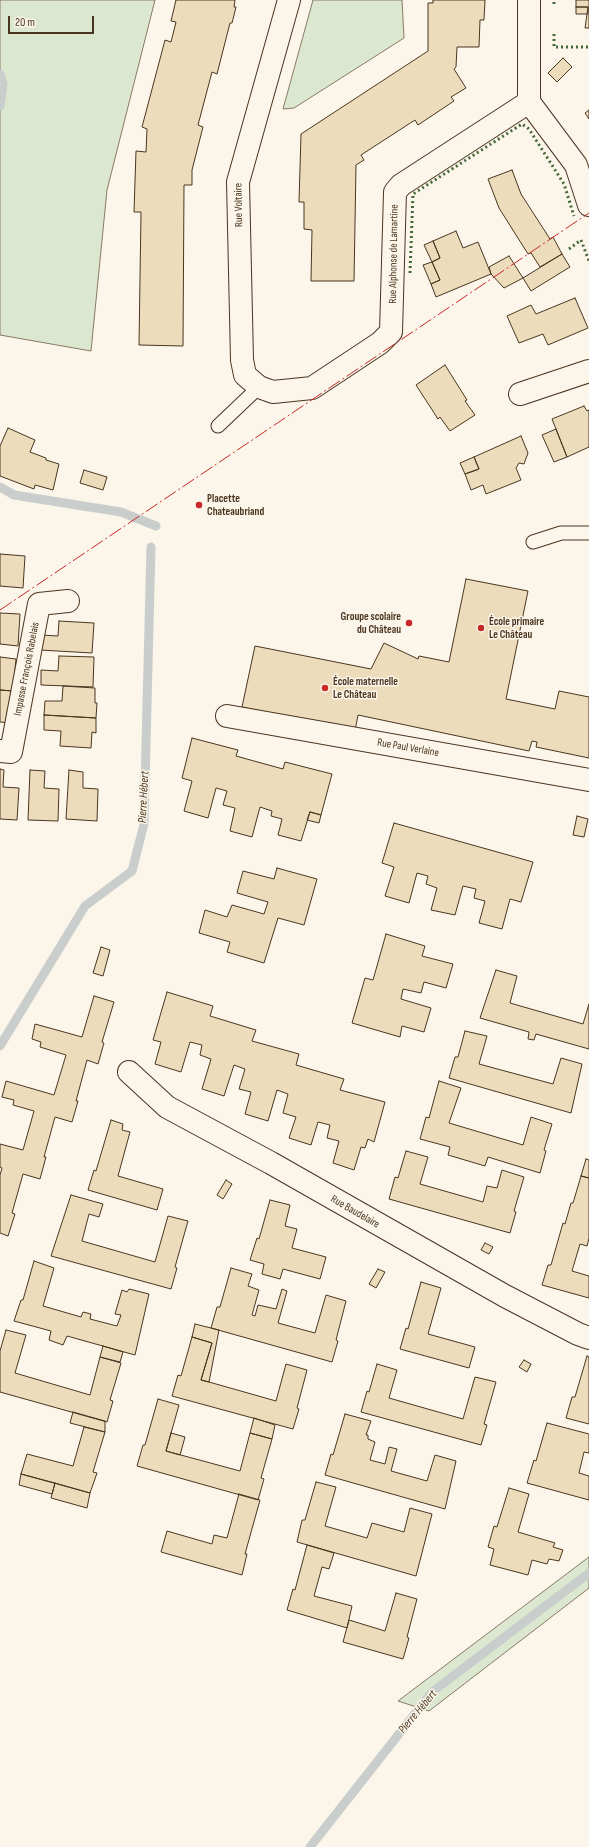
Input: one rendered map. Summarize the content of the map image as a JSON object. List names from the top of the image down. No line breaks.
{"streets":{"street":["Rue Voltaire","Rue Alphonse de Lamartine","Impasse François Rabelais","Rue Paul Verlaine","Rue Baudelaire"]},"crossings":[["Rue Voltaire","Rue Alphonse de Lamartine"]],"water":["Pierre Hébert"],"places":["Placette Chateaubriand","Groupe scolaire du Château","École primaire Le Château","École maternelle Le Château"],"scale_bar":"20 m"}
